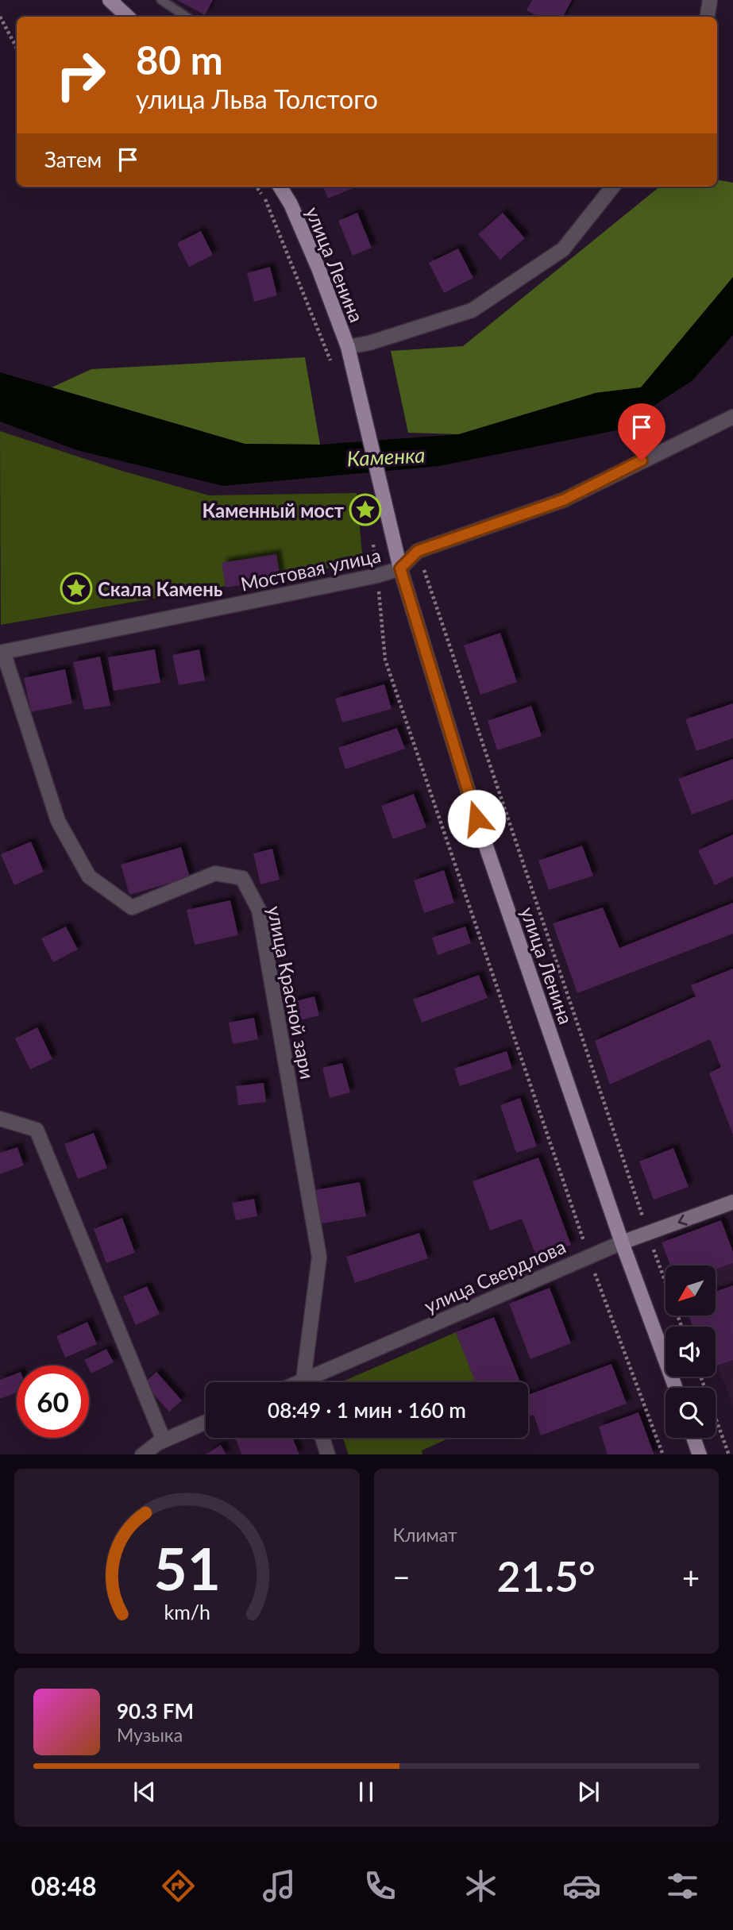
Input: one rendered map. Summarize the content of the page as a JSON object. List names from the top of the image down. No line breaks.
{"streets":{"main road":["улица Ленина"],"street":["Мостовая улица","улица Красной зари","улица Свердлова"]},"crossings":[["улица Ленина","Мостовая улица"],["улица Ленина","улица Свердлова"],["Мостовая улица","улица Красной зари"]],"water":["Каменка"],"places":{"place":["Каменный мост","Скала Камень"]},"north":"bottom left","page":{"turn":["80 m","улица Льва Толстого"],"then":"Затем","limit":"60","trip":"08:49 · 1 мин · 160 m","tile":"Климат","heat":["−","21.5°","+"],"song":["90.3 FM","Музыка"],"tabs":"08:48","gauge":["51","km/h"]}}
